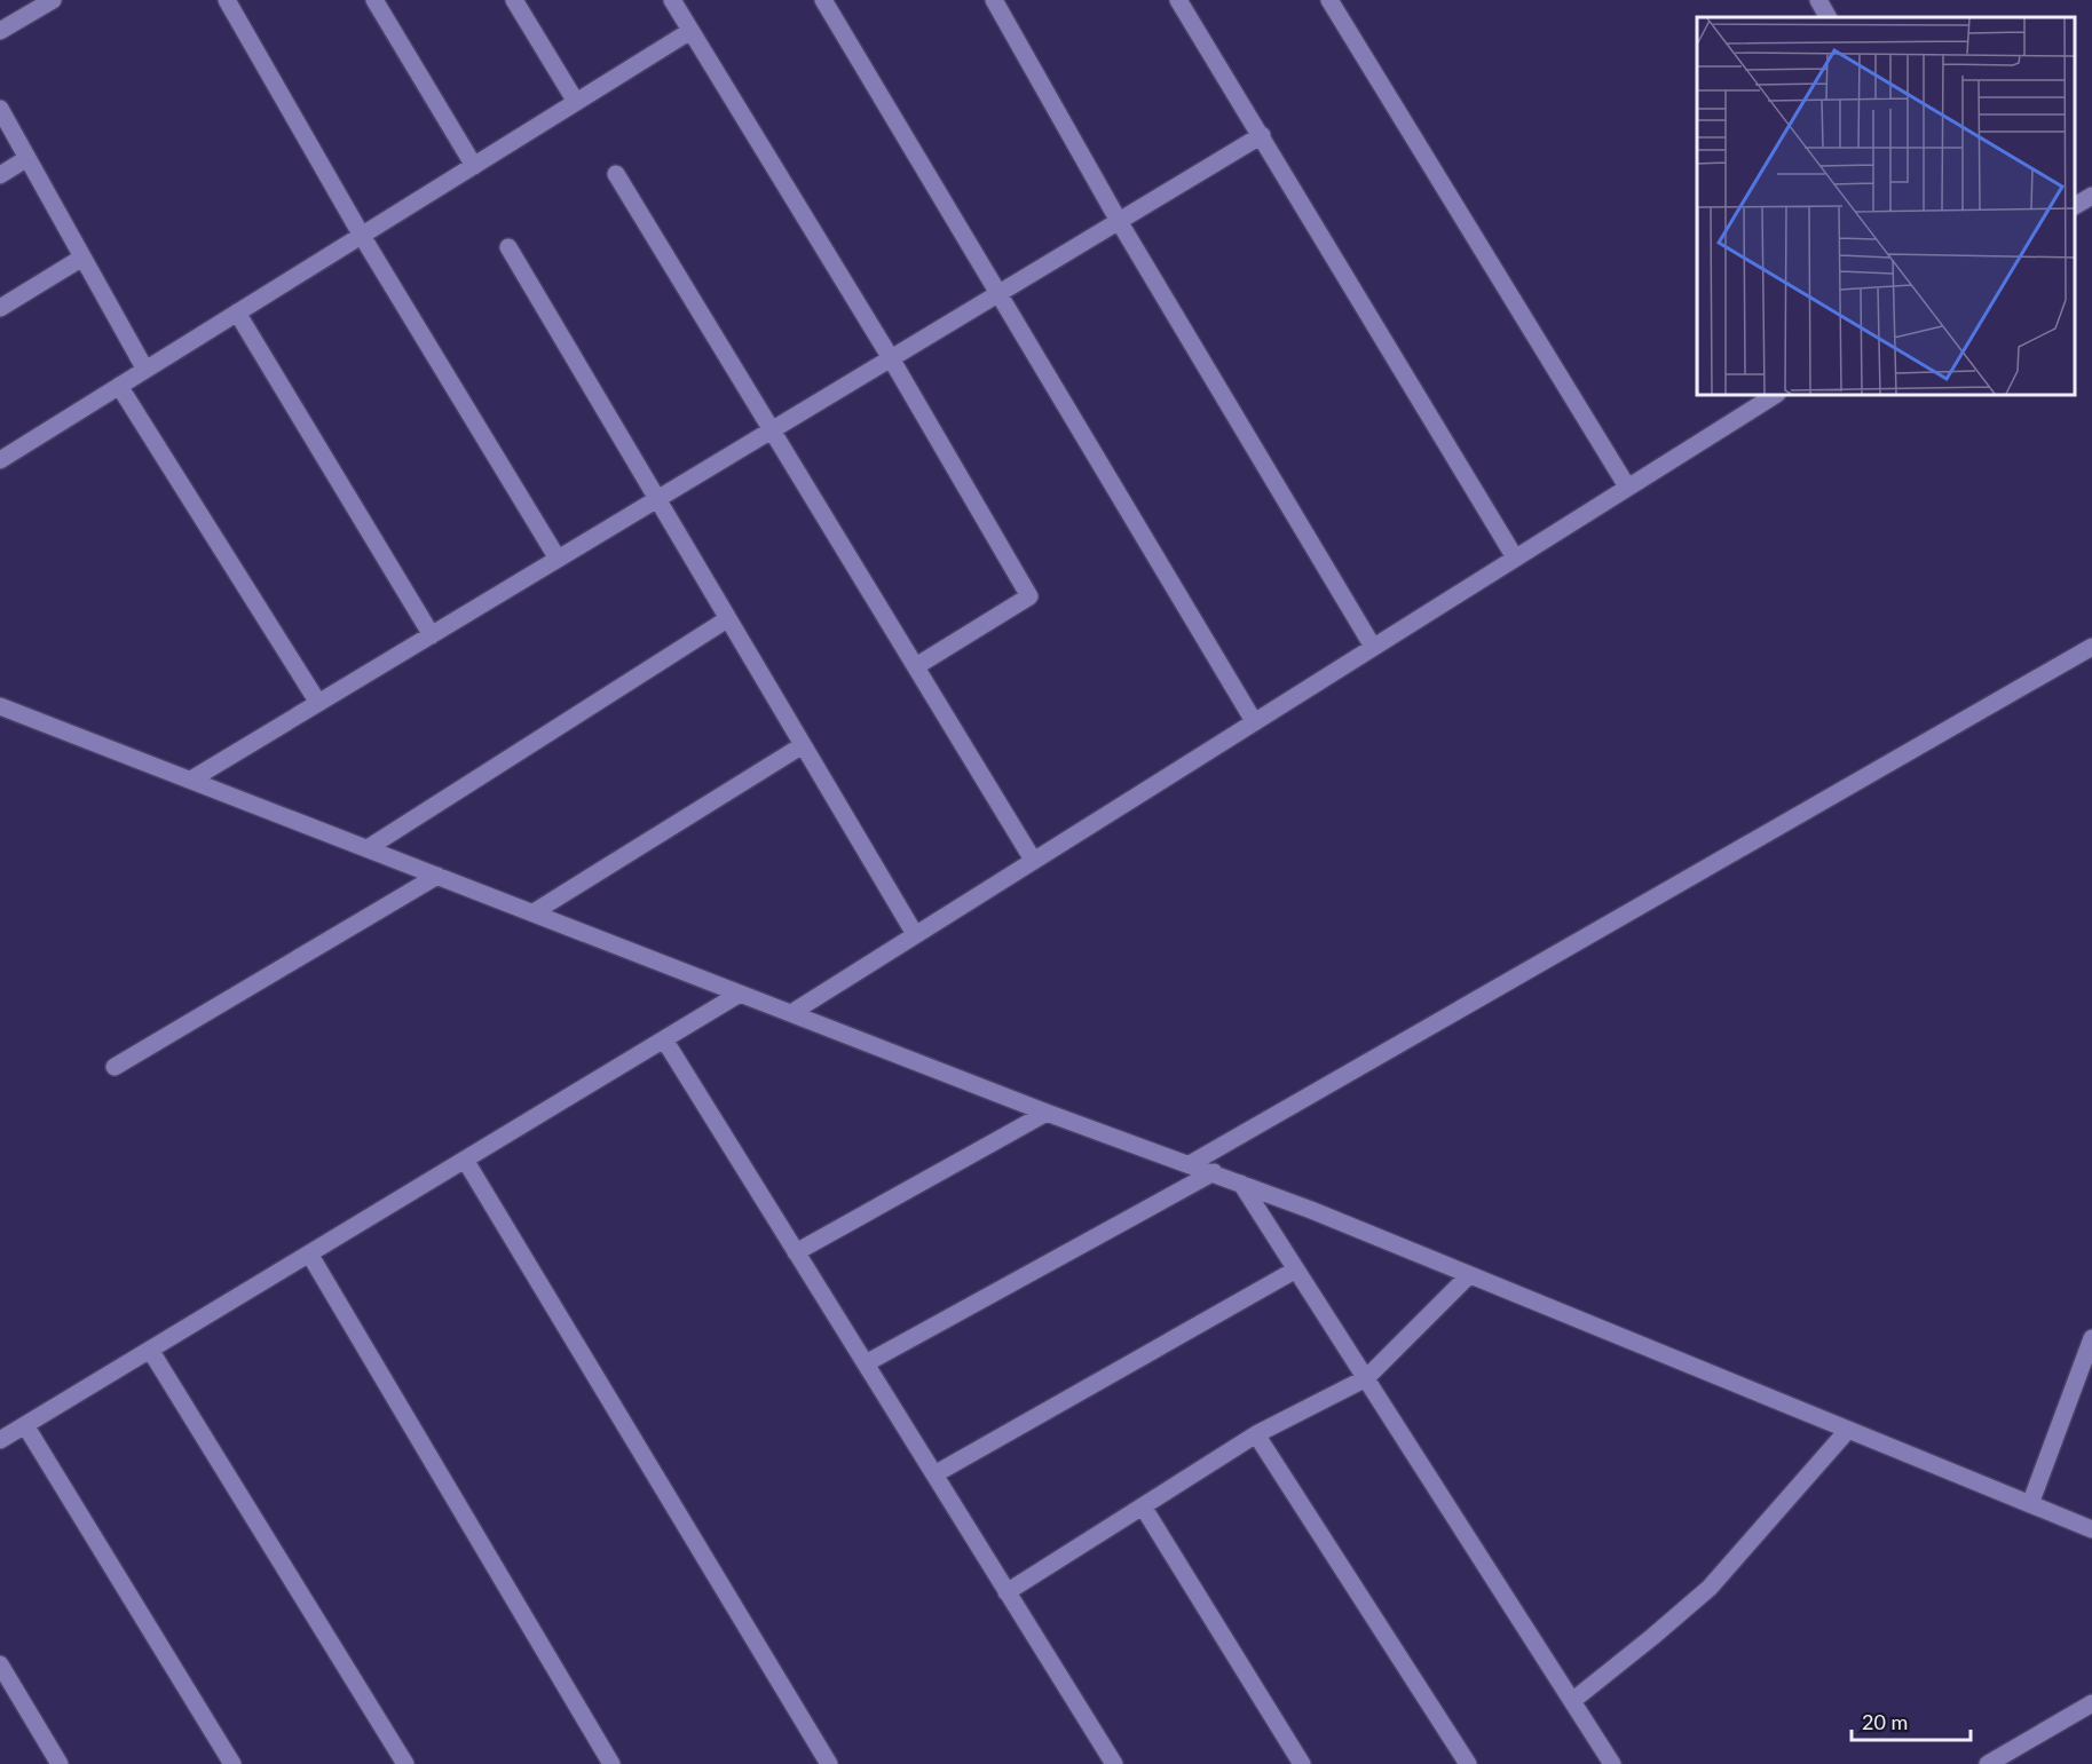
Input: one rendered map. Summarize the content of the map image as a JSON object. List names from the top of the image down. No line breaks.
{"scale_bar":"20 m"}
